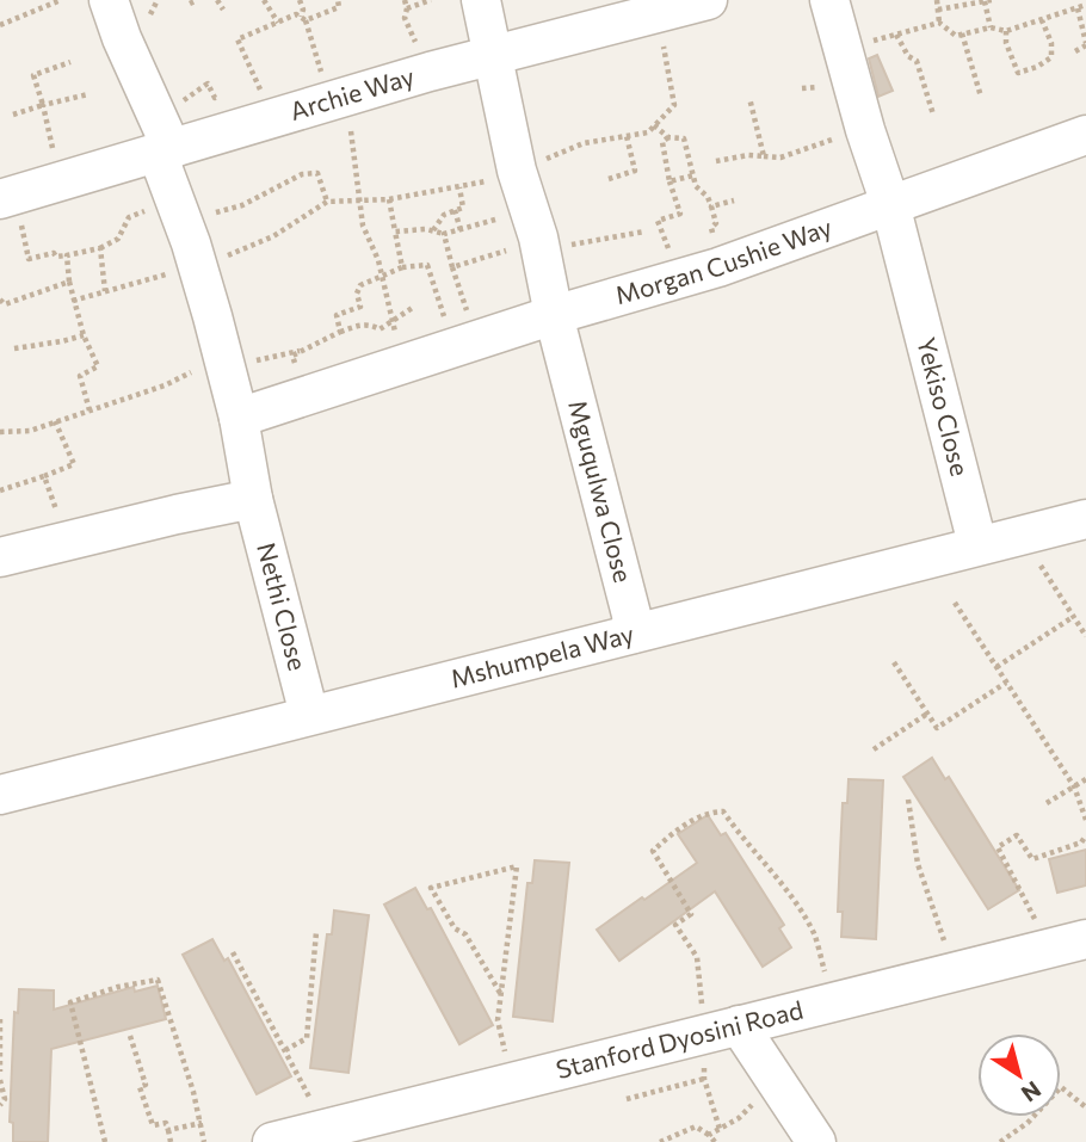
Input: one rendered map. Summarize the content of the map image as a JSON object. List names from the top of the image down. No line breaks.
{"streets":{"street":["Archie Way","Morgan Cushie Way","Yekiso Close","Mguqulwa Close","Nethi Close","Mshumpela Way","Stanford Dyosini Road"]},"crossings":[["Archie Way","Mguqulwa Close"],["Archie Way","Nethi Close"],["Morgan Cushie Way","Yekiso Close"],["Morgan Cushie Way","Mguqulwa Close"],["Morgan Cushie Way","Nethi Close"],["Yekiso Close","Mshumpela Way"],["Mguqulwa Close","Mshumpela Way"],["Nethi Close","Mshumpela Way"]],"north":"bottom right"}
